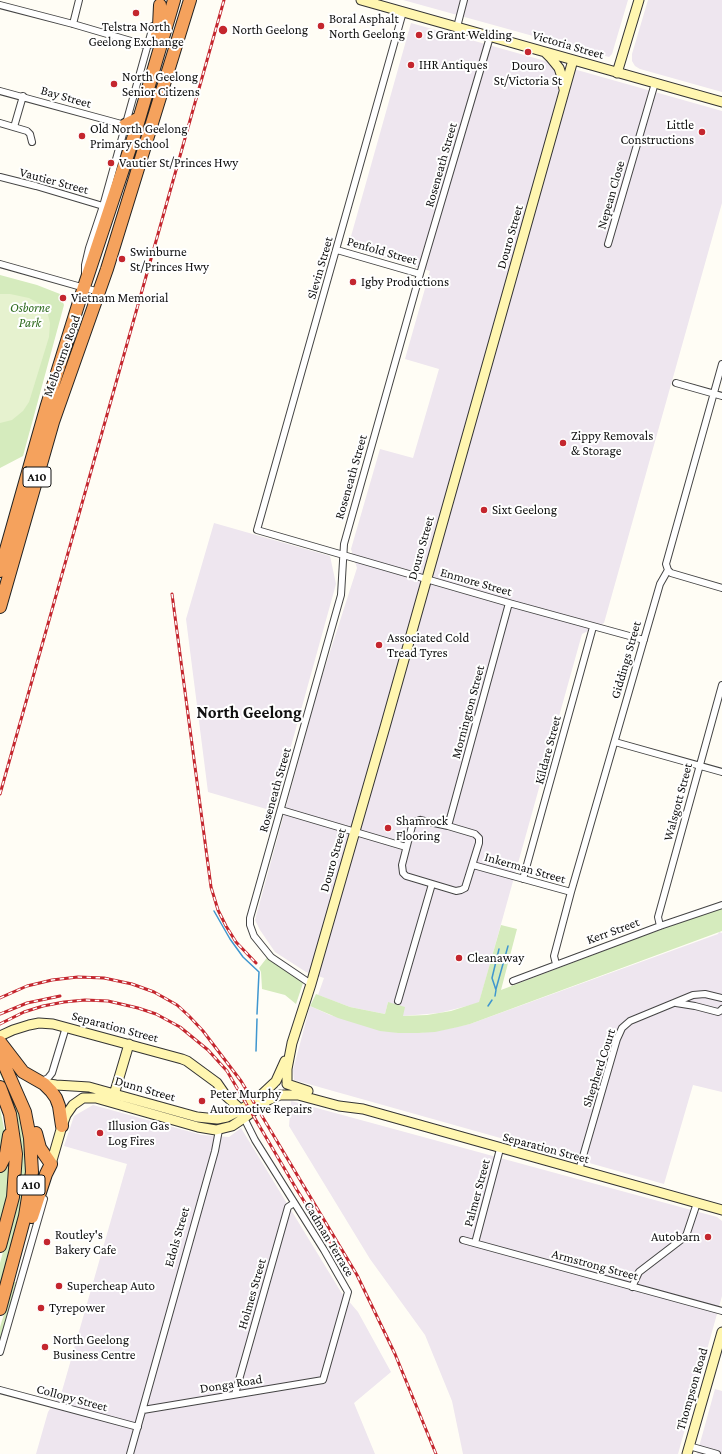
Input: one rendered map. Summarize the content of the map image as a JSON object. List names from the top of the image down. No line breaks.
{"streets":{"highway":["Melbourne Road","A10"],"street":["Victoria Street","Bay Street","Roseneath Street","Vautier Street","Nepean Close","Douro Street","Penfold Street","Slevin Street","Enmore Street","Giddings Street","Mornington Street","Kildare Street","Walsgott Street","Inkerman Street","Kerr Street","Separation Street","Shepherd Court","Dunn Street","Palmer Street","Edols Street","Cadman Terrace","Armstrong Street","Holmes Street","Donga Road","Thompson Road","Collopy Street"]},"crossings":[["Victoria Street","Roseneath Street"],["Victoria Street","Nepean Close"],["Victoria Street","Douro Street"],["Victoria Street","Slevin Street"],["Bay Street","Melbourne Road"],["Roseneath Street","Douro Street"],["Roseneath Street","Penfold Street"],["Roseneath Street","Enmore Street"],["Douro Street","Enmore Street"],["Douro Street","Separation Street"],["Penfold Street","Slevin Street"],["Slevin Street","Enmore Street"],["A10","Separation Street"],["Enmore Street","Giddings Street"],["Enmore Street","Mornington Street"],["Enmore Street","Kildare Street"],["Giddings Street","Inkerman Street"],["Giddings Street","Kerr Street"],["Mornington Street","Inkerman Street"],["Kildare Street","Inkerman Street"],["Walsgott Street","Kerr Street"],["Separation Street","Shepherd Court"],["Separation Street","Dunn Street"],["Separation Street","Palmer Street"],["Separation Street","Cadman Terrace"],["Dunn Street","Edols Street"],["Dunn Street","Cadman Terrace"],["Palmer Street","Armstrong Street"],["Edols Street","Donga Road"],["Edols Street","Collopy Street"],["Cadman Terrace","Holmes Street"],["Cadman Terrace","Donga Road"],["Holmes Street","Donga Road"]],"districts":["North Geelong"],"parks":["Osborne Park"],"places":["Telstra North Geelong Exchange","Boral Asphalt North Geelong","North Geelong","S Grant Welding","Douro St/Victoria St","IHR Antiques","North Geelong Senior Citizens","Little Constructions","Old North Geelong Primary School","Vautier St/Princes Hwy","Swinburne St/Princes Hwy","Igby Productions","Vietnam Memorial","Zippy Removals & Storage","Sixt Geelong","Associated Cold Tread Tyres","Shamrock Flooring","Cleanaway","Peter Murphy Automotive Repairs","Illusion Gas Log Fires","Autobarn","Routley's Bakery Cafe","Supercheap Auto","Tyrepower","North Geelong Business Centre"]}
